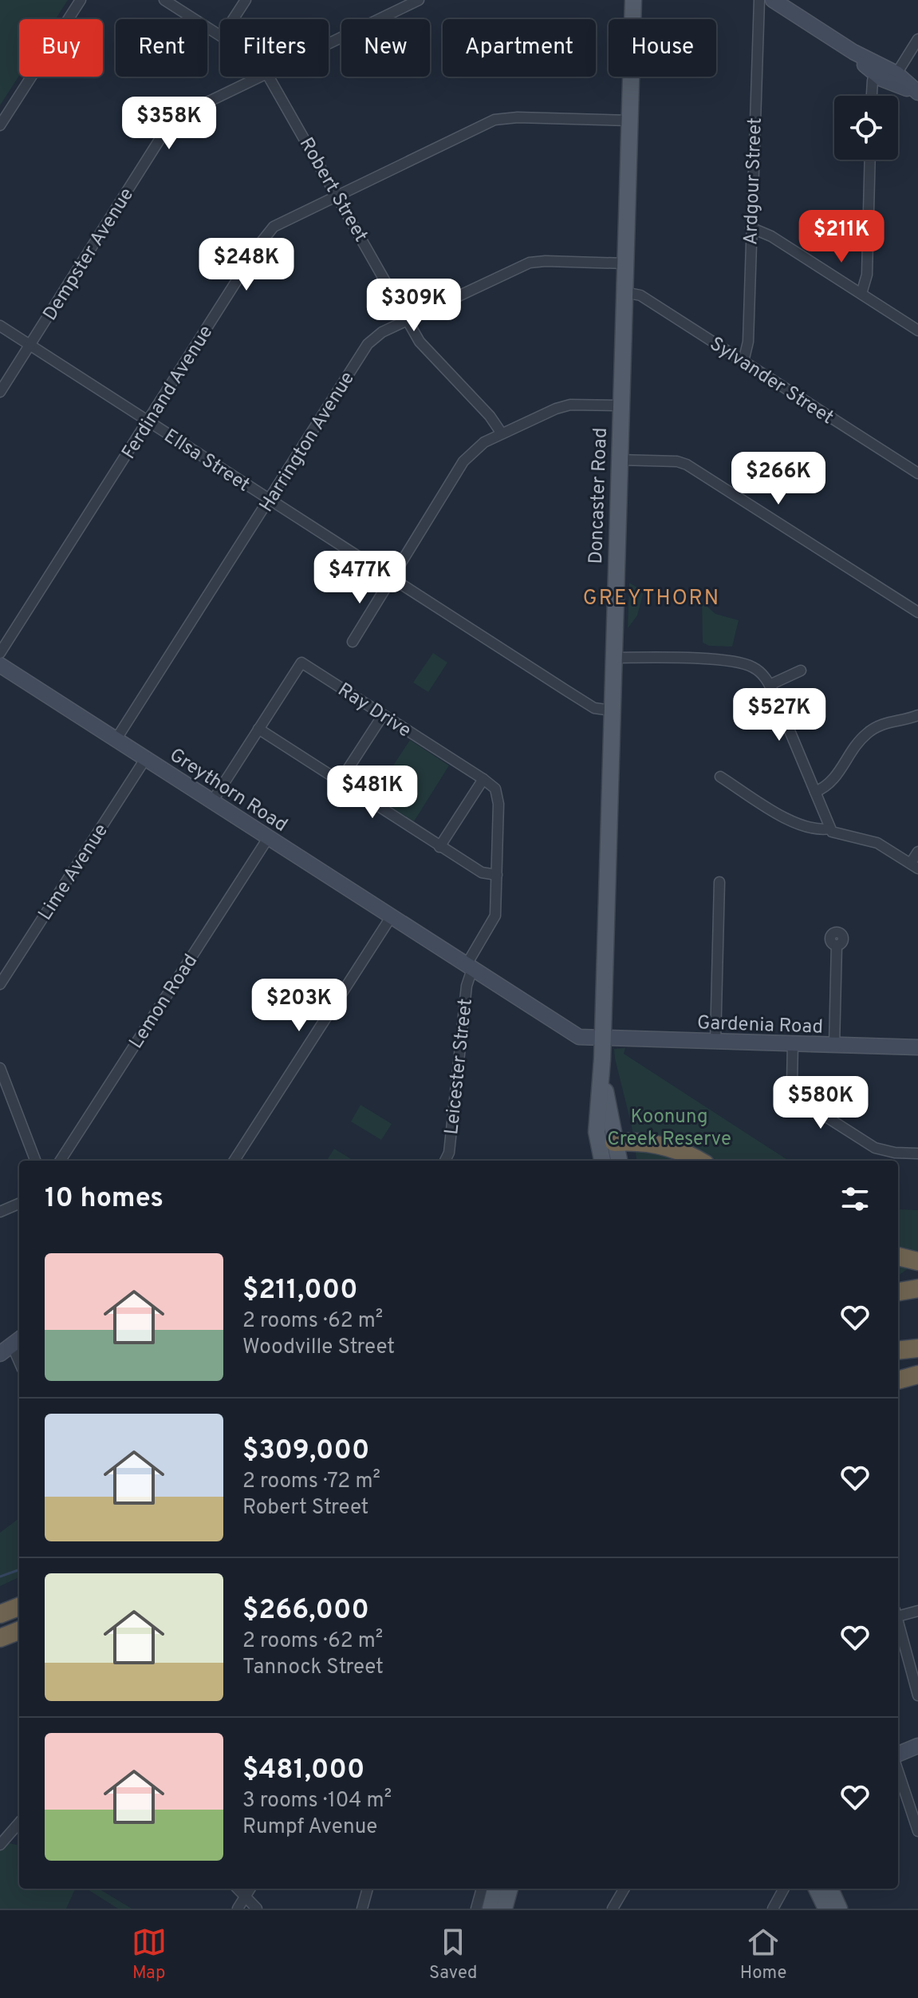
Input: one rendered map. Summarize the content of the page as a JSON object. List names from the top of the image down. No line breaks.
{"streets":{"main road":["Doncaster Road","Greythorn Road","Gardenia Road"],"street":["Ardgour Street","Robert Street","Dempster Avenue","Sylvander Street","Ferdinand Avenue","Harrington Avenue","Ellsa Street","Ray Drive","Lime Avenue","Lemon Road","Leicester Street"]},"crossings":[["Ardgour Street","Sylvander Street"],["Robert Street","Ferdinand Avenue"],["Robert Street","Harrington Avenue"],["Dempster Avenue","Ellsa Street"],["Sylvander Street","Doncaster Road"],["Ferdinand Avenue","Ellsa Street"],["Ferdinand Avenue","Doncaster Road"],["Harrington Avenue","Ellsa Street"],["Harrington Avenue","Doncaster Road"],["Harrington Avenue","Greythorn Road"],["Ellsa Street","Doncaster Road"],["Doncaster Road","Greythorn Road"],["Doncaster Road","Gardenia Road"],["Ray Drive","Greythorn Road"],["Ray Drive","Leicester Street"],["Greythorn Road","Lime Avenue"],["Greythorn Road","Lemon Road"],["Greythorn Road","Gardenia Road"],["Greythorn Road","Leicester Street"]],"districts":["GREYTHORN"],"parks":["Koonung Creek Reserve"],"page":{"chip":["Buy","Rent","Filters","New","Apartment","House"],"price":["$358K","$211K","$248K","$309K","$266K","$477K","$527K","$481K","$203K","$580K"],"heading":"10 homes","list":[{"name":"$211,000","note":"2 rooms · 62 m² · Woodville Street"},{"name":"$309,000","note":"2 rooms · 72 m² · Robert Street"},{"name":"$266,000","note":"2 rooms · 62 m² · Tannock Street"},{"name":"$481,000","note":"3 rooms · 104 m² · Rumpf Avenue"}],"tabs":["Map","Saved","Home"]}}
